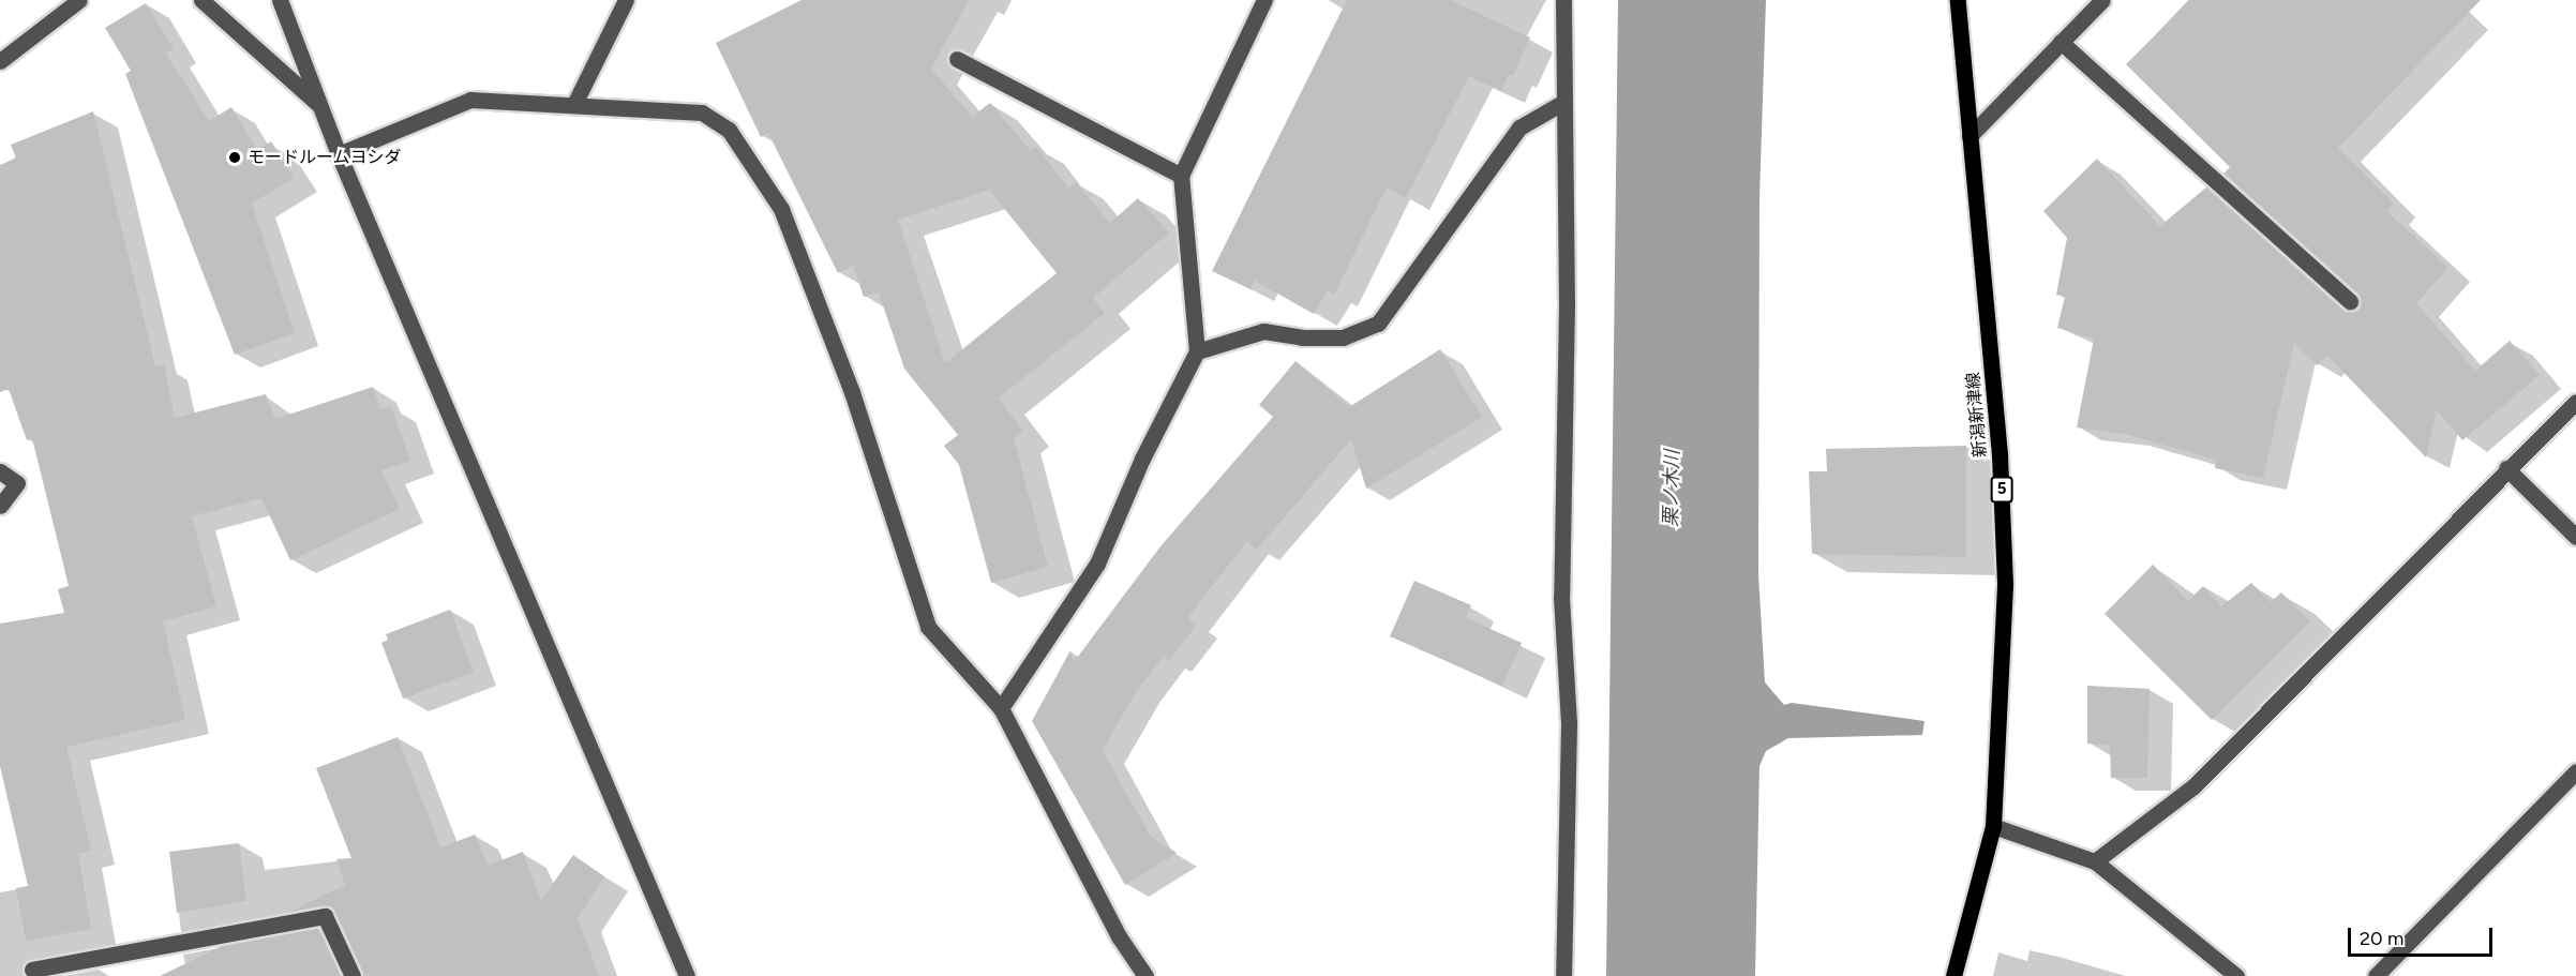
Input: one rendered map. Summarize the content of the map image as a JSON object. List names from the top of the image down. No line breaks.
{"streets":{"main road":["新潟新津線","5"]},"water":["栗ノ木川"],"places":["モードルームヨシダ"],"scale_bar":"20 m"}
